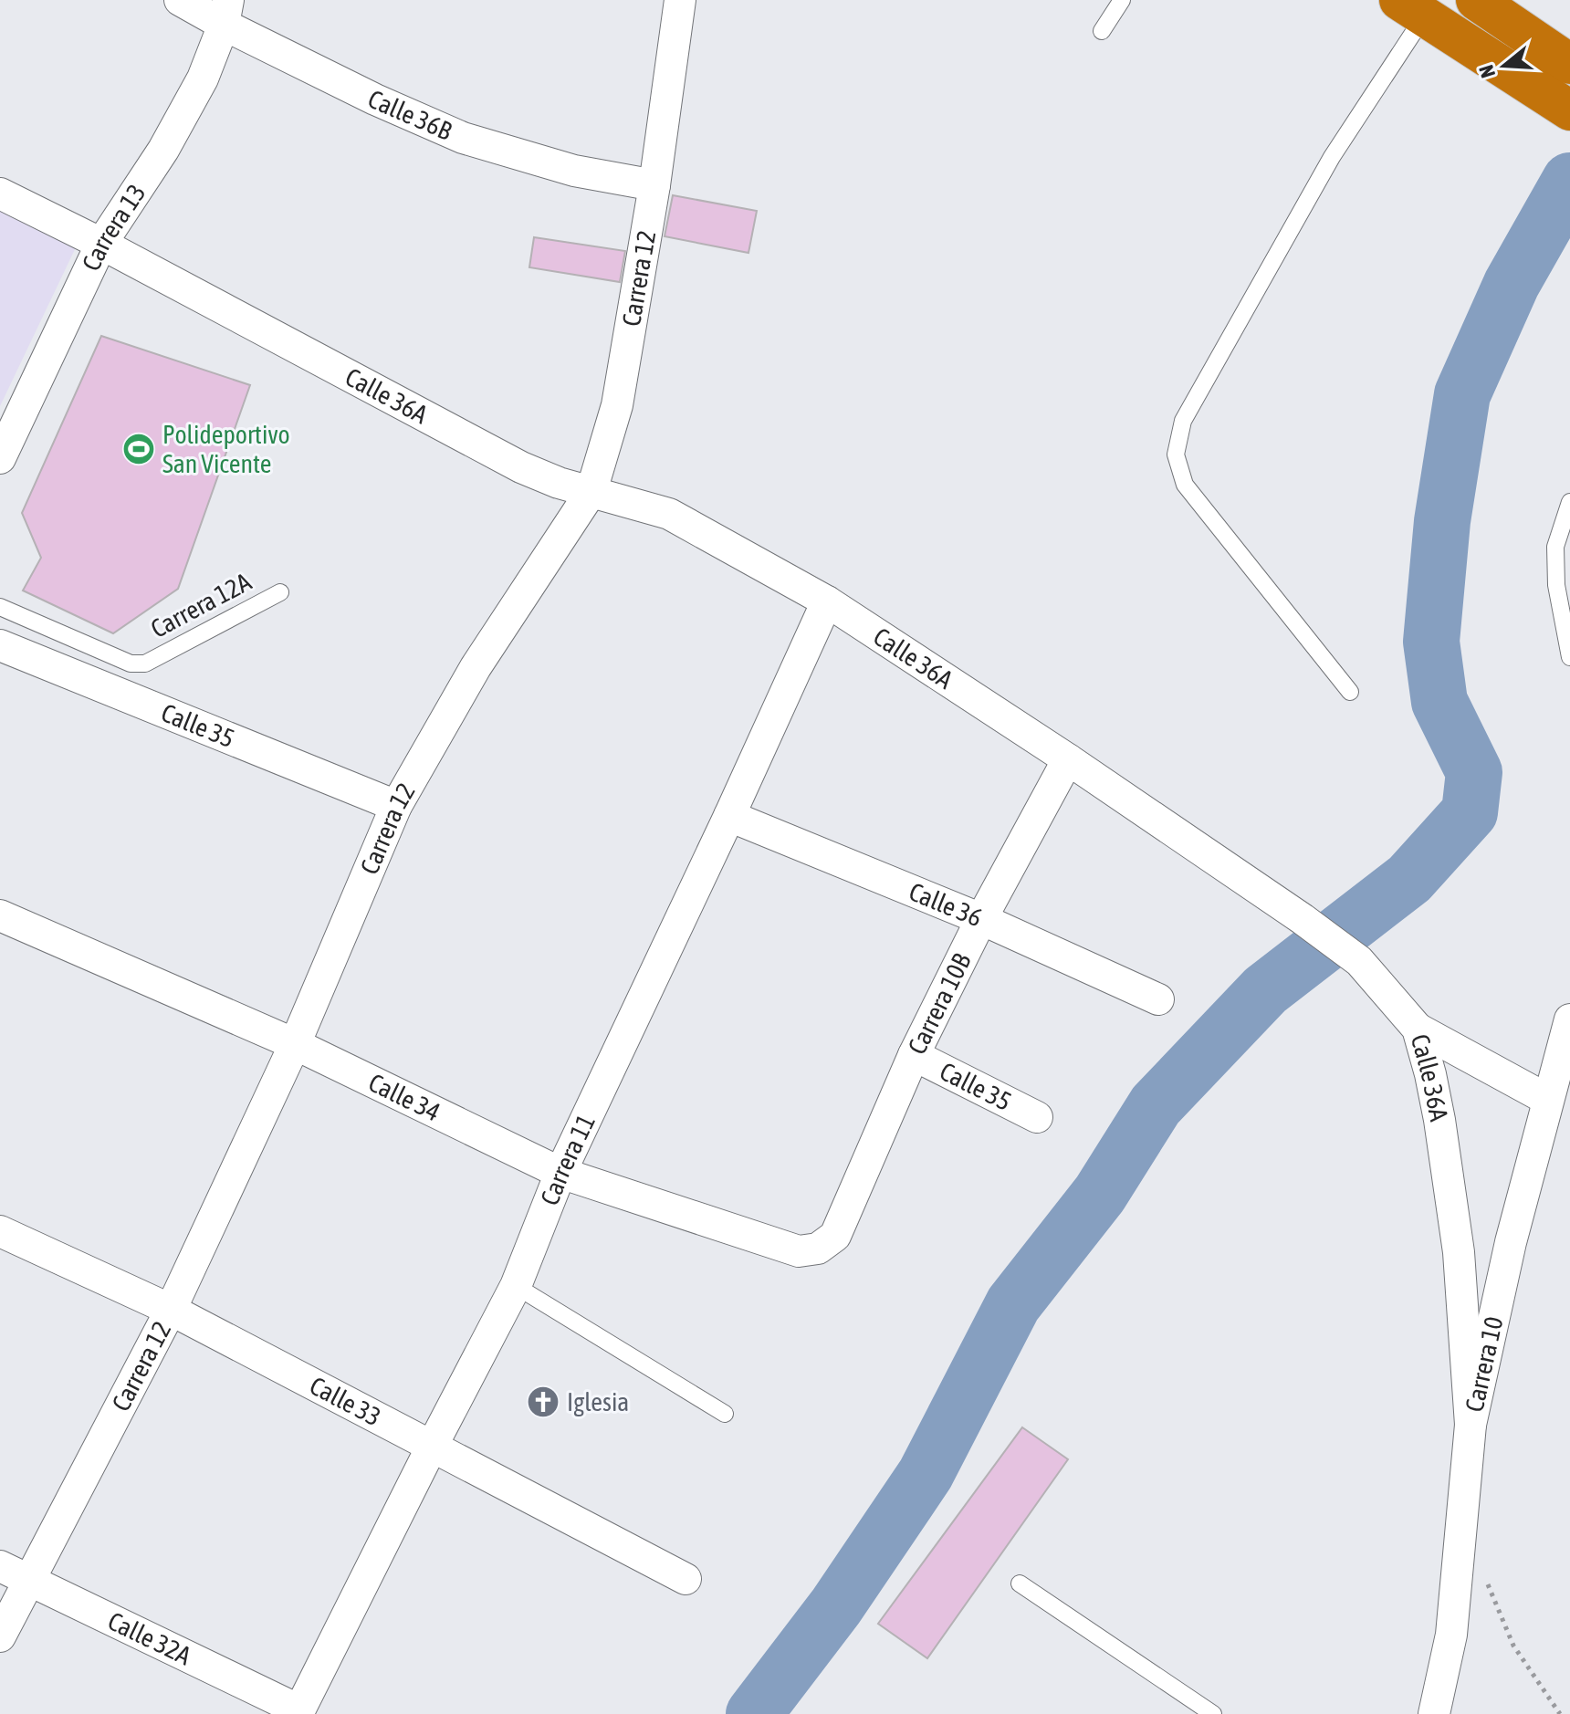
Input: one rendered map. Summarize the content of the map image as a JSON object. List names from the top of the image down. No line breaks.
{"streets":{"street":["Calle 36B","Carrera 13","Carrera 12","Calle 36A","Calle 35","Calle 36","Carrera 10B","Calle 34","Carrera 11","Carrera 10","Calle 33","Calle 32A"],"lane":["Carrera 12A"]},"crossings":[["Calle 36B","Carrera 13"],["Calle 36B","Carrera 12"],["Carrera 13","Calle 36A"],["Carrera 12","Calle 36A"],["Carrera 12","Calle 35"],["Carrera 12","Calle 34"],["Carrera 12","Calle 33"],["Carrera 12","Calle 32A"],["Calle 36A","Carrera 10B"],["Calle 36A","Carrera 11"],["Calle 36A","Carrera 10"],["Calle 35","Carrera 10B"],["Calle 36","Carrera 10B"],["Calle 36","Carrera 11"],["Carrera 10B","Calle 34"],["Calle 34","Carrera 11"],["Carrera 11","Calle 33"],["Carrera 11","Calle 32A"]],"places":{"sports":["Polideportivo San Vicente"],"church":["Iglesia"]},"north":"left"}
